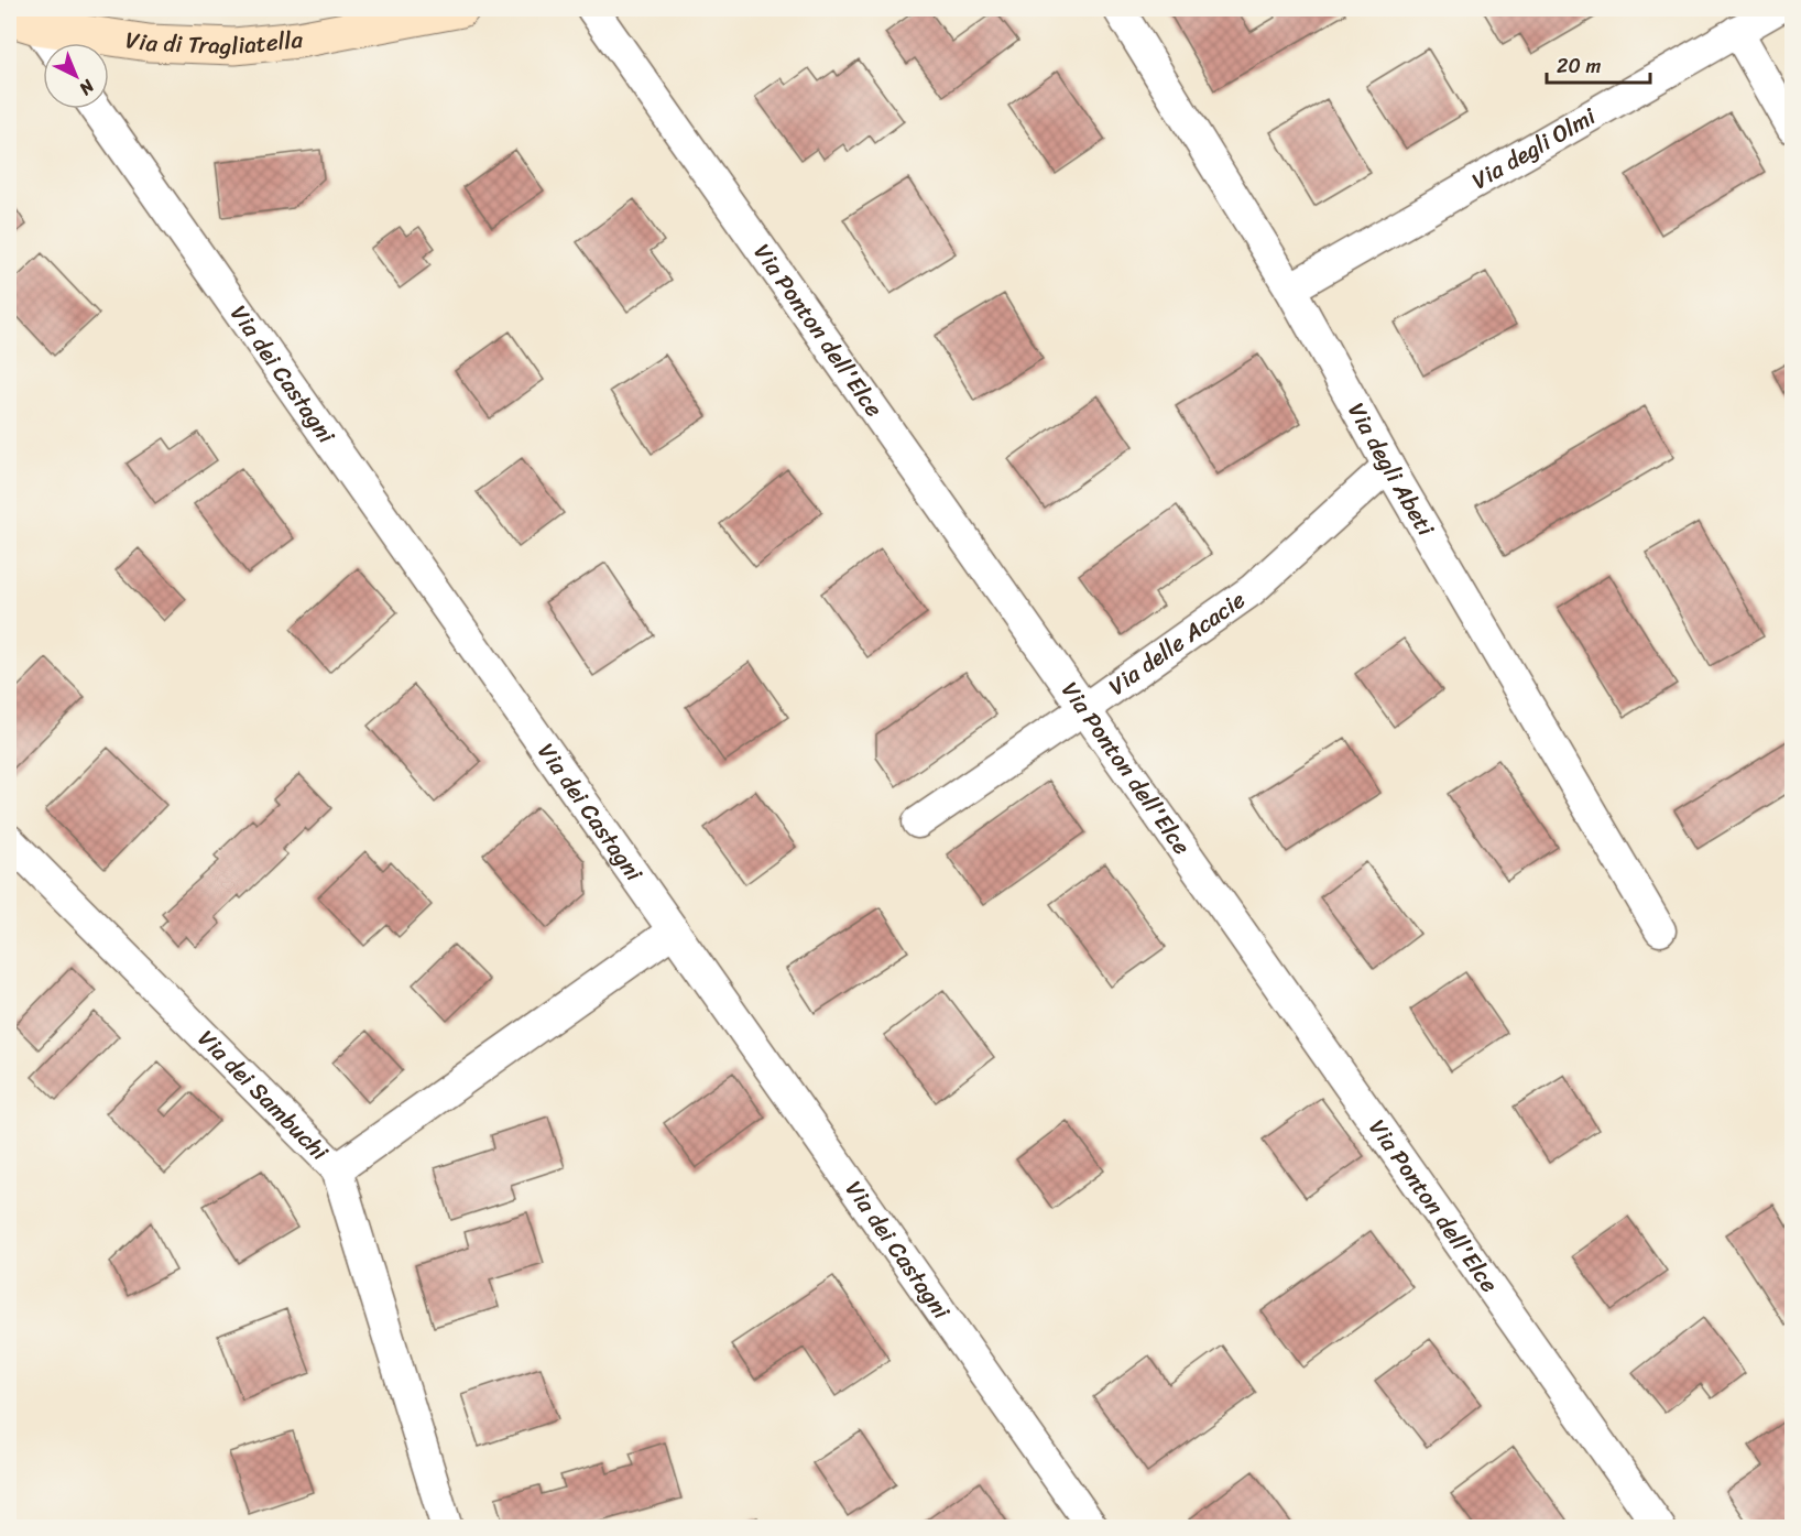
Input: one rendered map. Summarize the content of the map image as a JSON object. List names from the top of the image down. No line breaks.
{"streets":{"street":["Via di Tragliatella","Via degli Olmi","Via Ponton dell'Elce","Via dei Castagni","Via degli Abeti","Via delle Acacie","Via dei Sambuchi"]},"crossings":[["Via degli Olmi","Via degli Abeti"],["Via Ponton dell'Elce","Via delle Acacie"],["Via degli Abeti","Via delle Acacie"]],"scale_bar":"20 m","north":"bottom right"}
